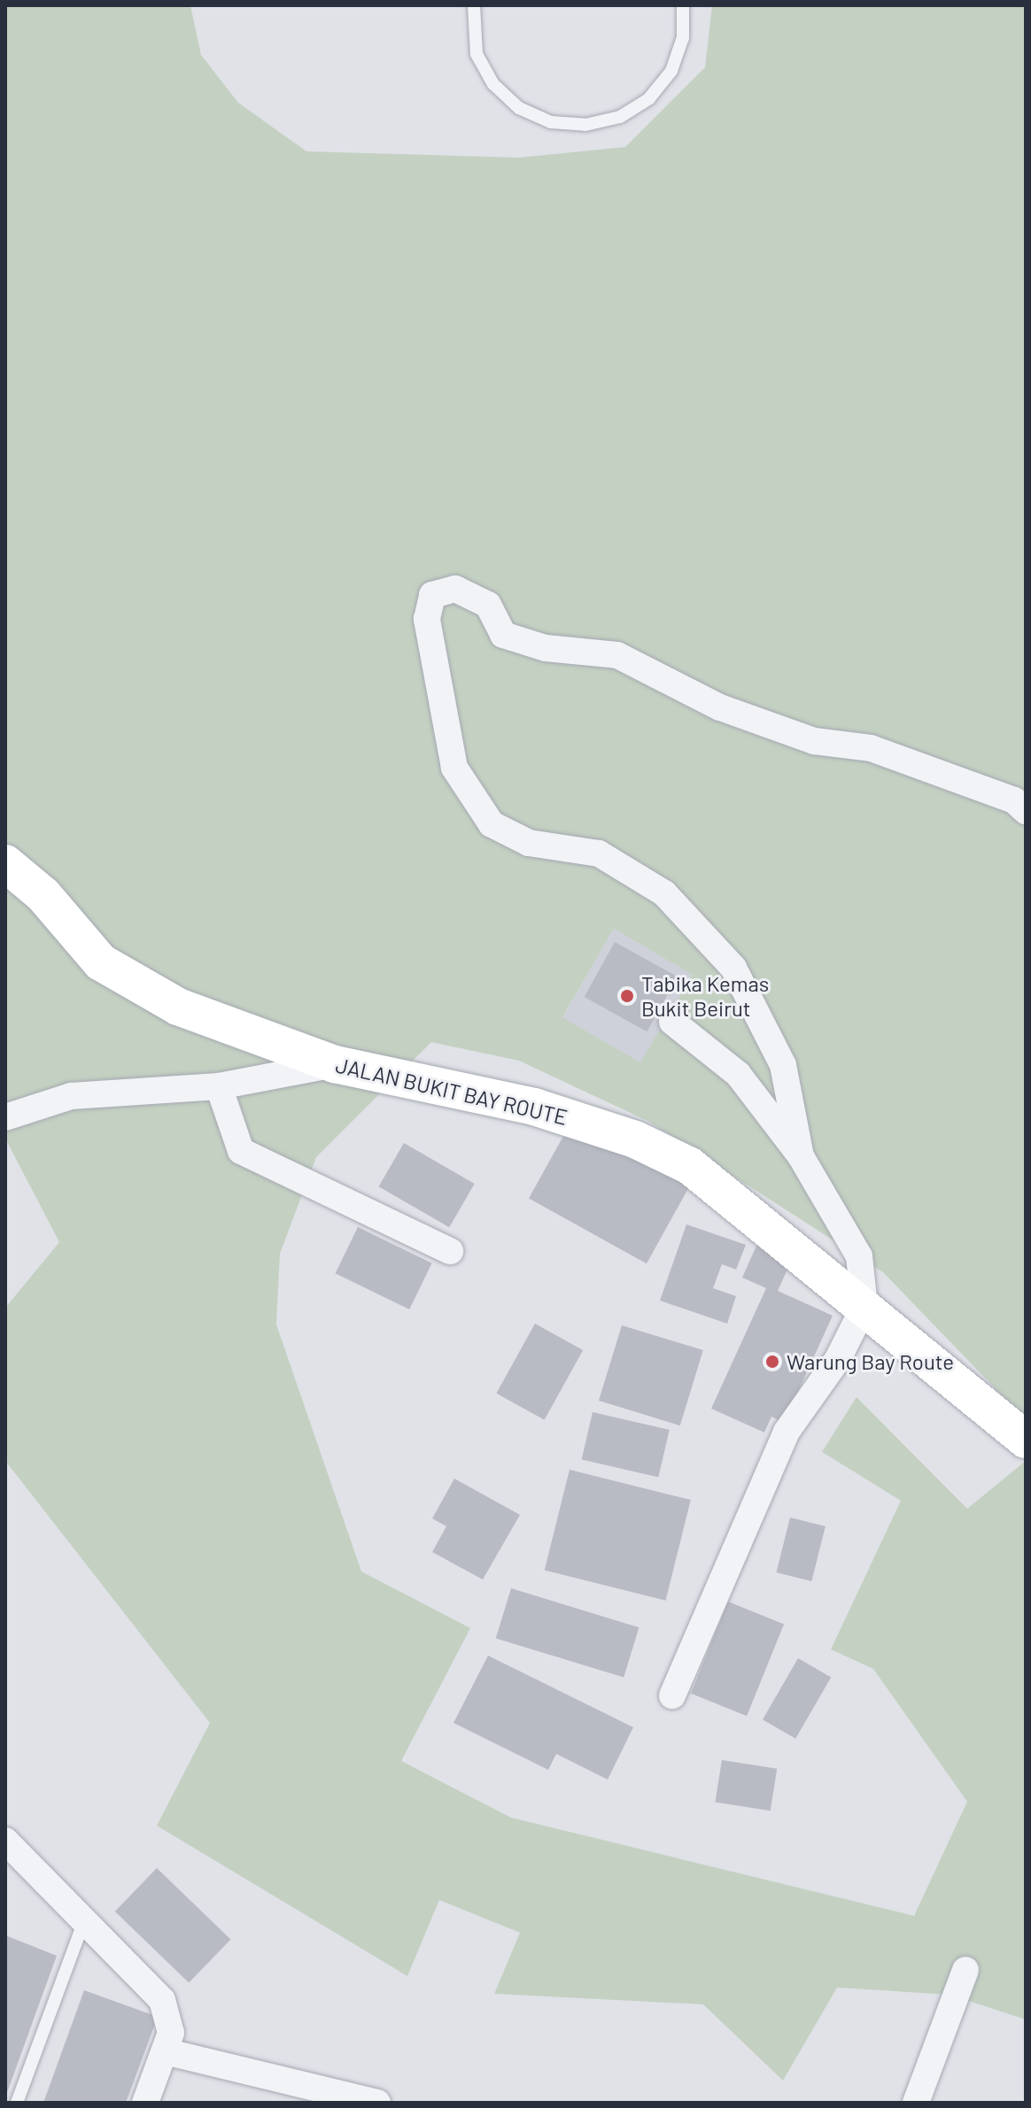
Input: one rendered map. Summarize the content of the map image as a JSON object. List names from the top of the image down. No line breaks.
{"streets":{"street":["JALAN BUKIT BAY ROUTE"]},"places":["Tabika Kemas Bukit Beirut","Warung Bay Route"]}
